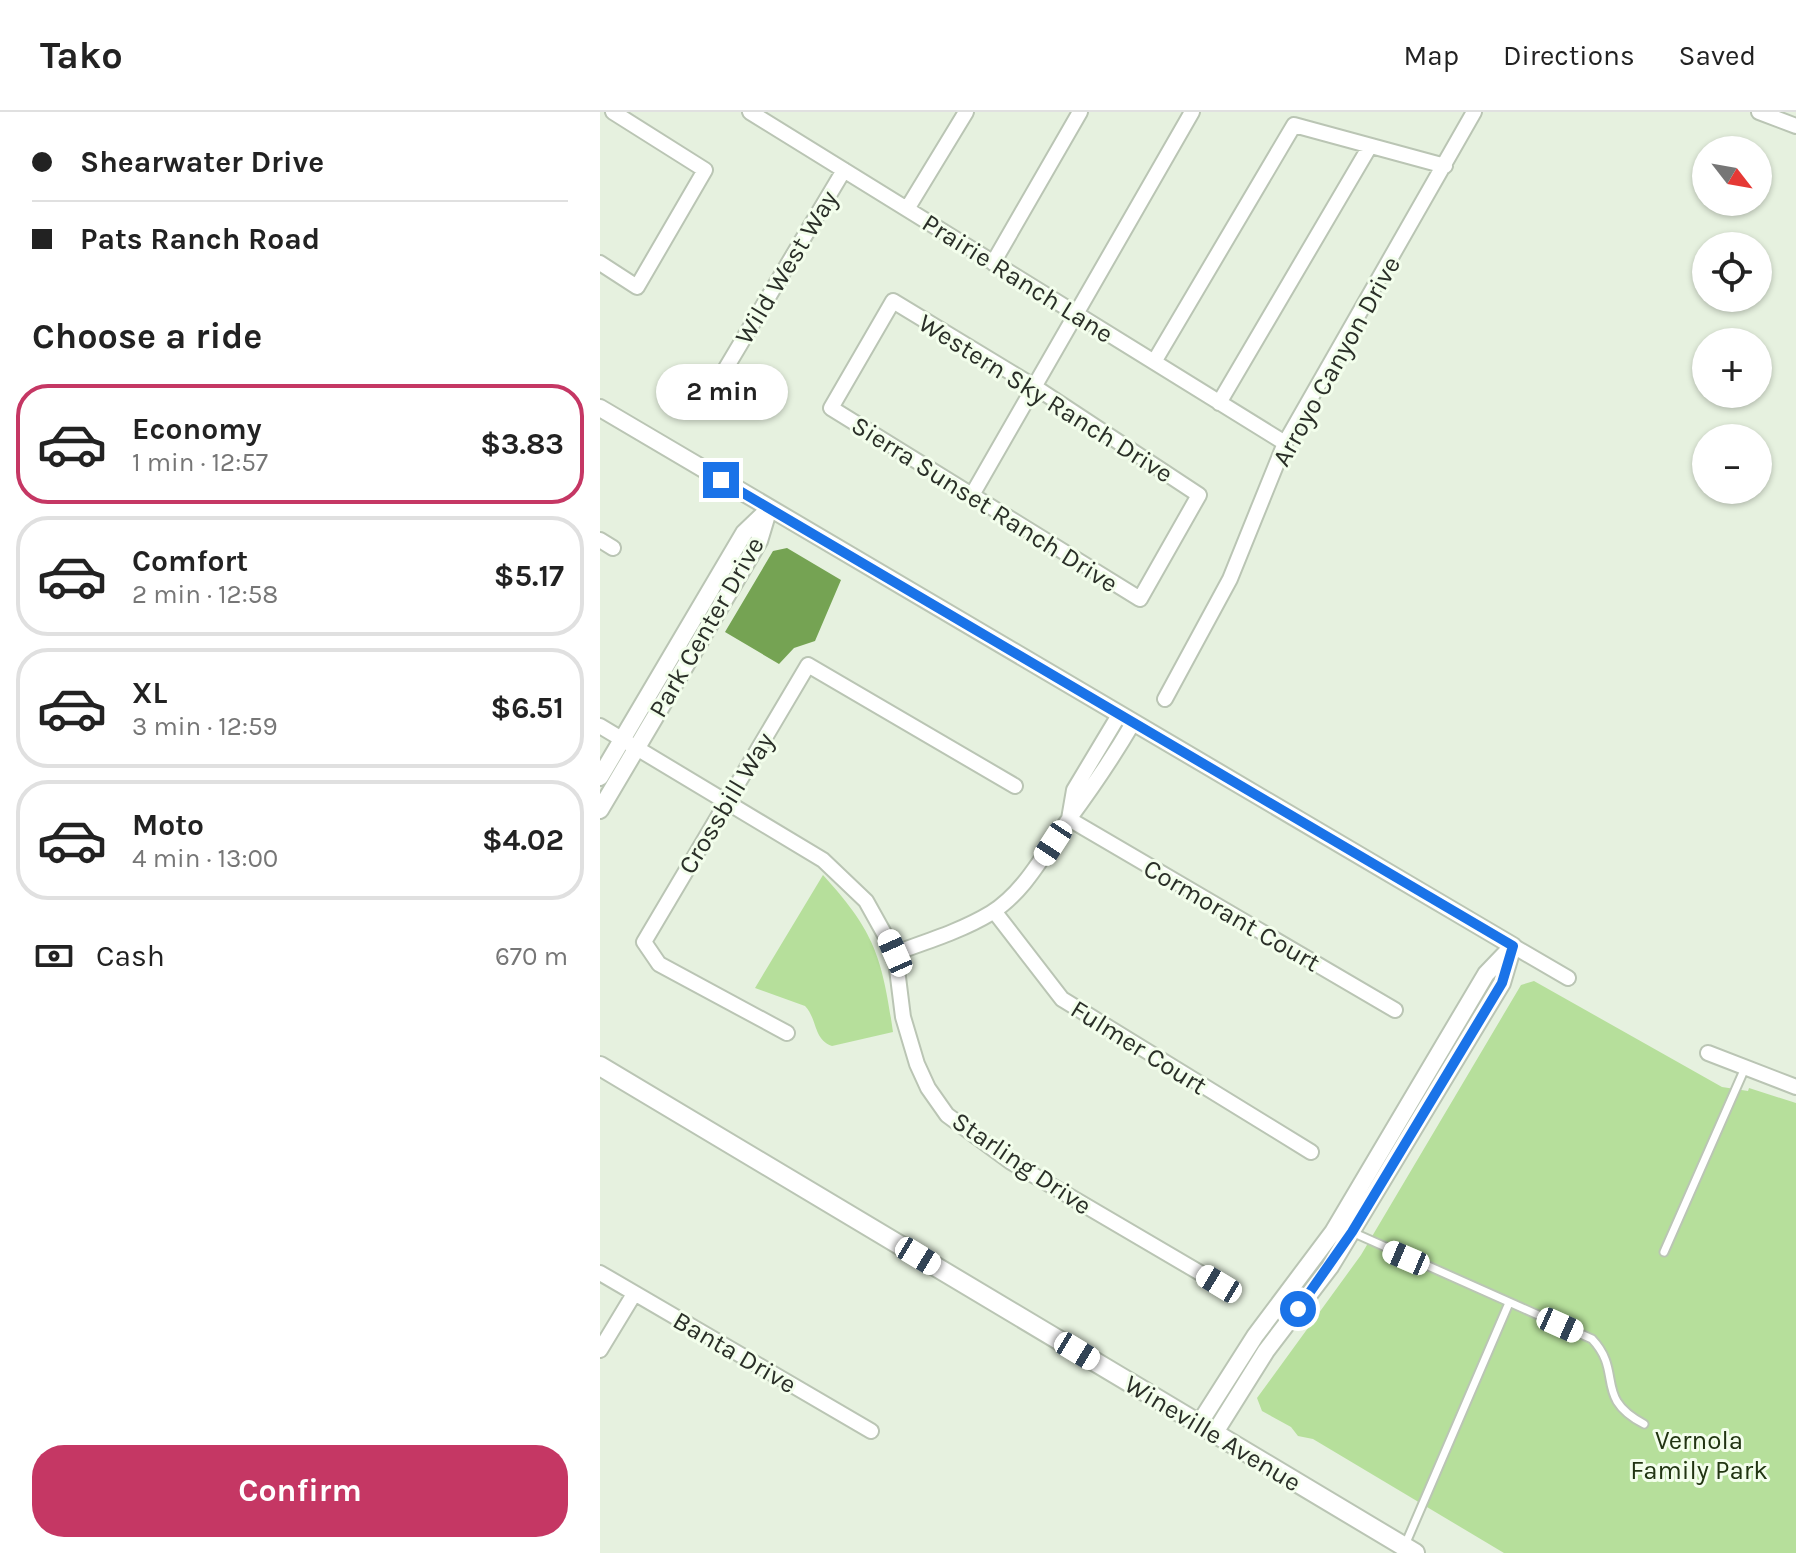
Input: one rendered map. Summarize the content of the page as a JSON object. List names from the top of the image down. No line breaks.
{"streets":{"main road":["Wineville Avenue"],"street":["Wild West Way","Prairie Ranch Lane","Arroyo Canyon Drive","Western Sky Ranch Drive","Sierra Sunset Ranch Drive","Park Center Drive","Crossbill Way","Cormorant Court","Fulmer Court","Starling Drive","Banta Drive"]},"crossings":[["Wild West Way","Prairie Ranch Lane"],["Prairie Ranch Lane","Arroyo Canyon Drive"],["Western Sky Ranch Drive","Sierra Sunset Ranch Drive"],["Park Center Drive","Starling Drive"],["Crossbill Way","Starling Drive"]],"parks":["Vernola Family Park"],"north":"bottom right","page":{"header":"Tako","nav":["Map","Directions","Saved"],"banner":["Shearwater Drive","Pats Ranch Road"],"map_buttons":["+","−"],"heading":"Choose a ride","bubble":"2 min","list":[{"name":"Economy","note":"1 min · 12:57","value":"$3.83"},{"name":"Comfort","note":"2 min · 12:58","value":"$5.17"},{"name":"XL","note":"3 min · 12:59","value":"$6.51"},{"name":"Moto","note":"4 min · 13:00","value":"$4.02"}],"pay":["Cash","670 m"],"buttons":"Confirm"}}
